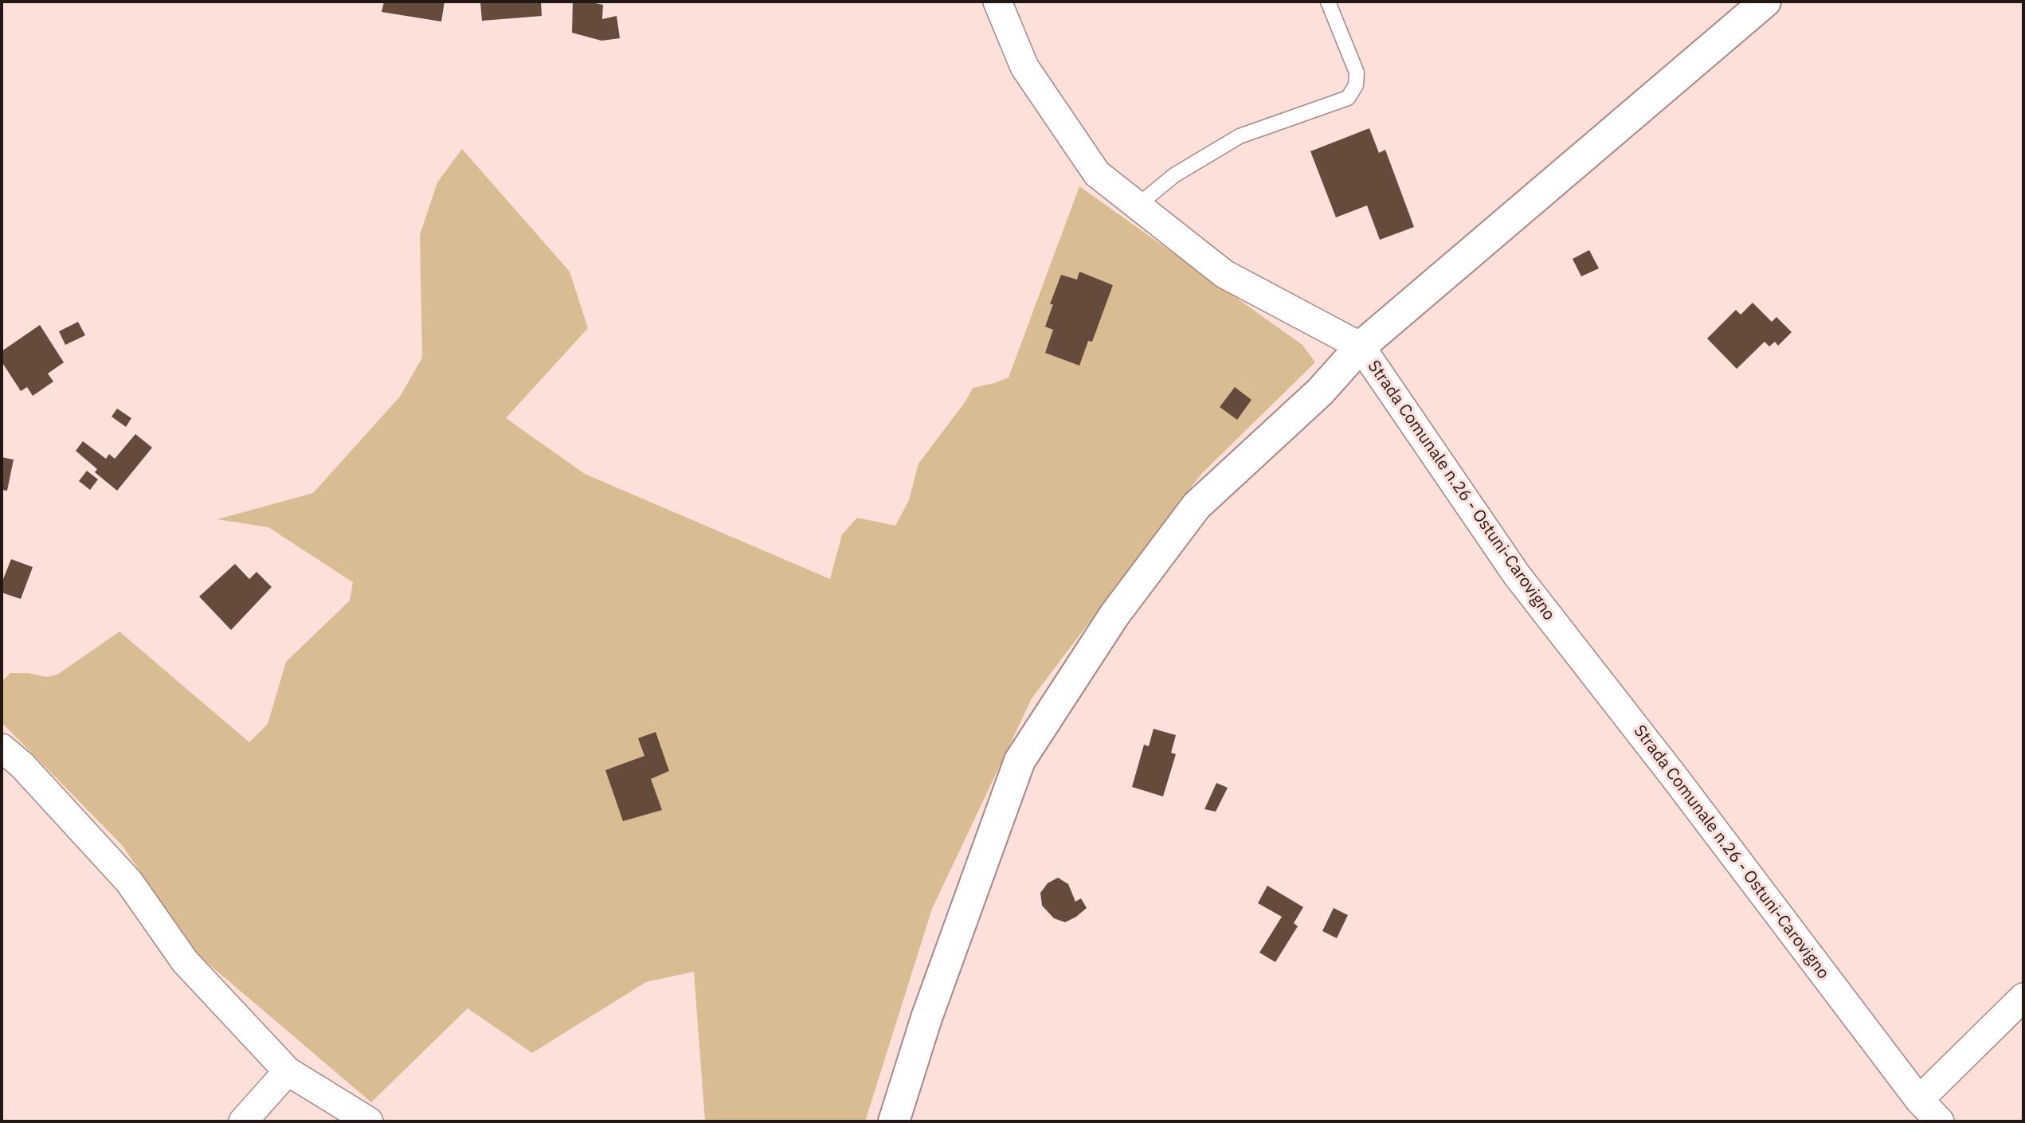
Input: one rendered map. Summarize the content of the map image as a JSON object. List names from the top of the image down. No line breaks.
{"streets":{"street":["Strada Comunale n.26 - Ostuni-Carovigno"]}}
